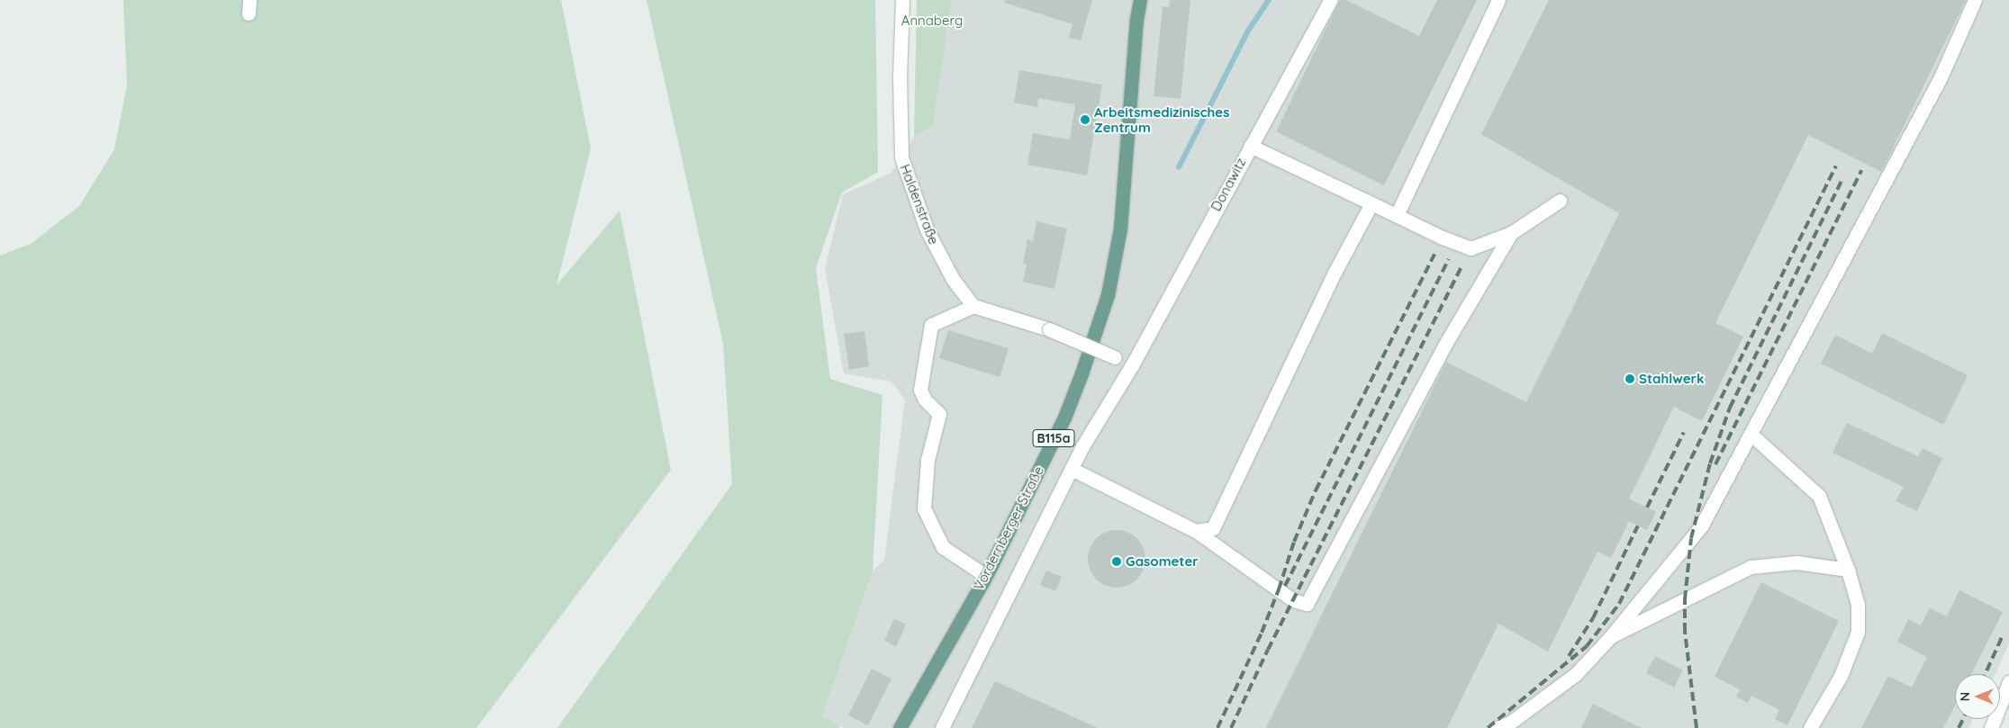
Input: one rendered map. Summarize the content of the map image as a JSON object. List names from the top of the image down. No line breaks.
{"streets":{"main road":["B115a","Vordernberger Straße"],"street":["Donawitz","Haldenstraße"]},"parks":["Annaberg"],"places":["Arbeitsmedizinisches Zentrum","Stahlwerk","Gasometer"],"north":"left"}
